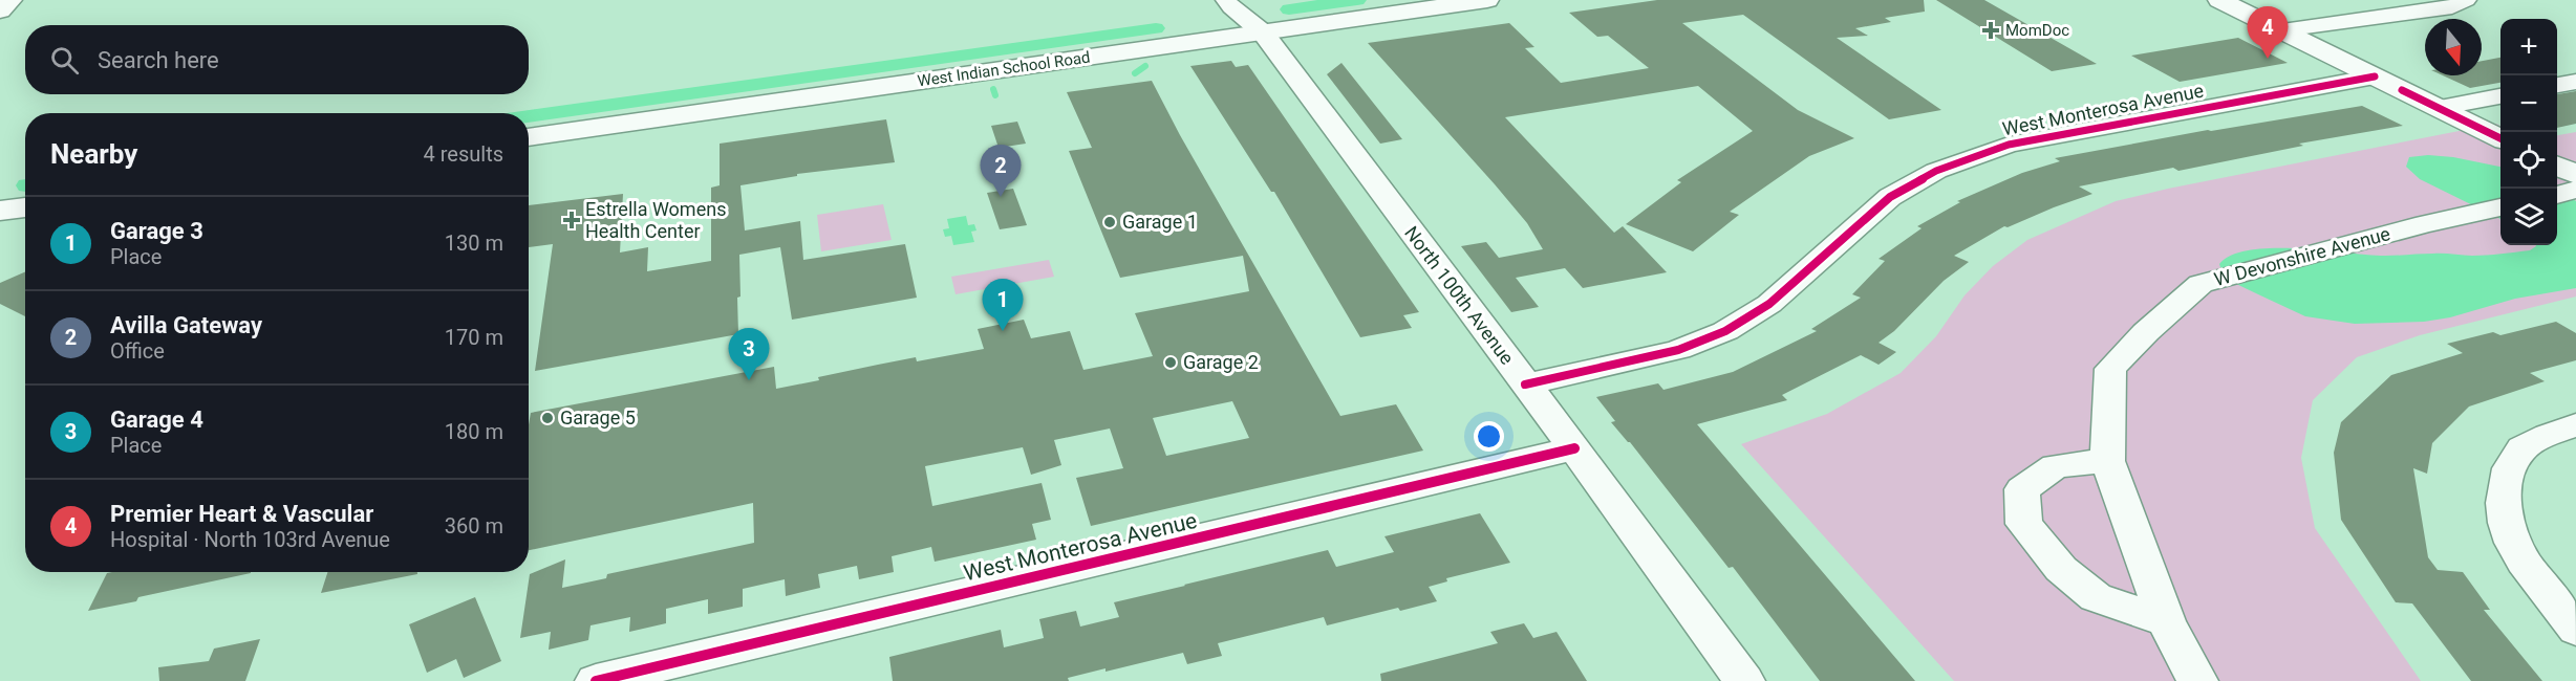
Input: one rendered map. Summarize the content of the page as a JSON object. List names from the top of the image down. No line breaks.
{"streets":{"main road":["West Indian School Road"],"street":["West Monterosa Avenue","W Devonshire Avenue","North 100th Avenue"]},"crossings":[["West Indian School Road","North 100th Avenue"],["West Monterosa Avenue","North 100th Avenue"]],"places":{"health":["MomDoc","Estrella Womens Health Center"],"other":["Garage 1","Garage 2","Garage 5"]},"north":"bottom","page":{"pins":["4","2","1","3"],"map_buttons":["+","−"],"search":"Search here","heading":["Nearby","4 results"],"list":[{"mark":"1","name":"Garage 3","note":"Place","value":"130 m"},{"mark":"2","name":"Avilla Gateway","note":"Office","value":"170 m"},{"mark":"3","name":"Garage 4","note":"Place","value":"180 m"},{"mark":"4","name":"Premier Heart & Vascular","note":"Hospital · North 103rd Avenue","value":"360 m"}]}}
